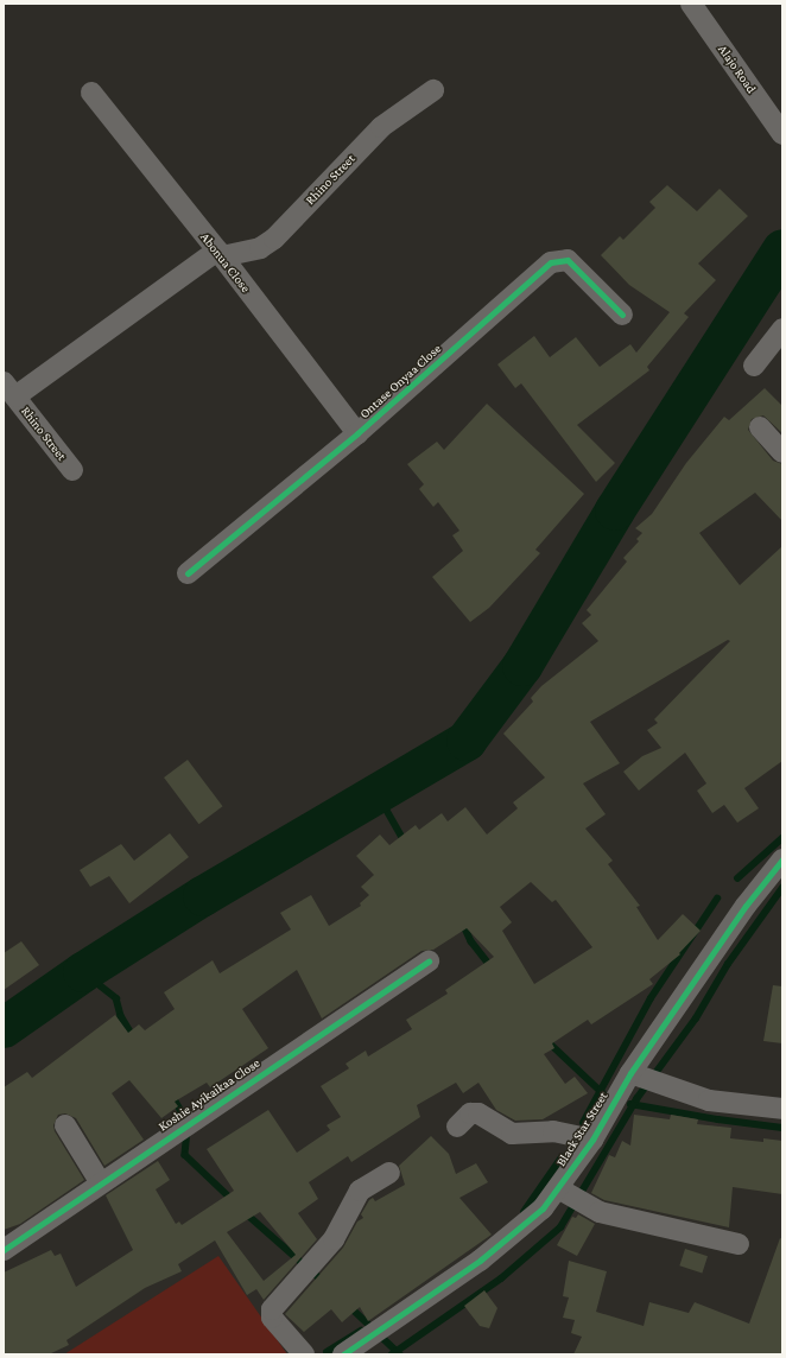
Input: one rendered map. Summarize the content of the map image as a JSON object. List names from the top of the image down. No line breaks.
{"streets":{"street":["Alajo Road","Rhino Street","Abonua Close","Ontase Onyaa Close","Koshie Ayikaikaa Close","Black Star Street"]},"crossings":[["Rhino Street","Abonua Close"],["Abonua Close","Ontase Onyaa Close"]]}
